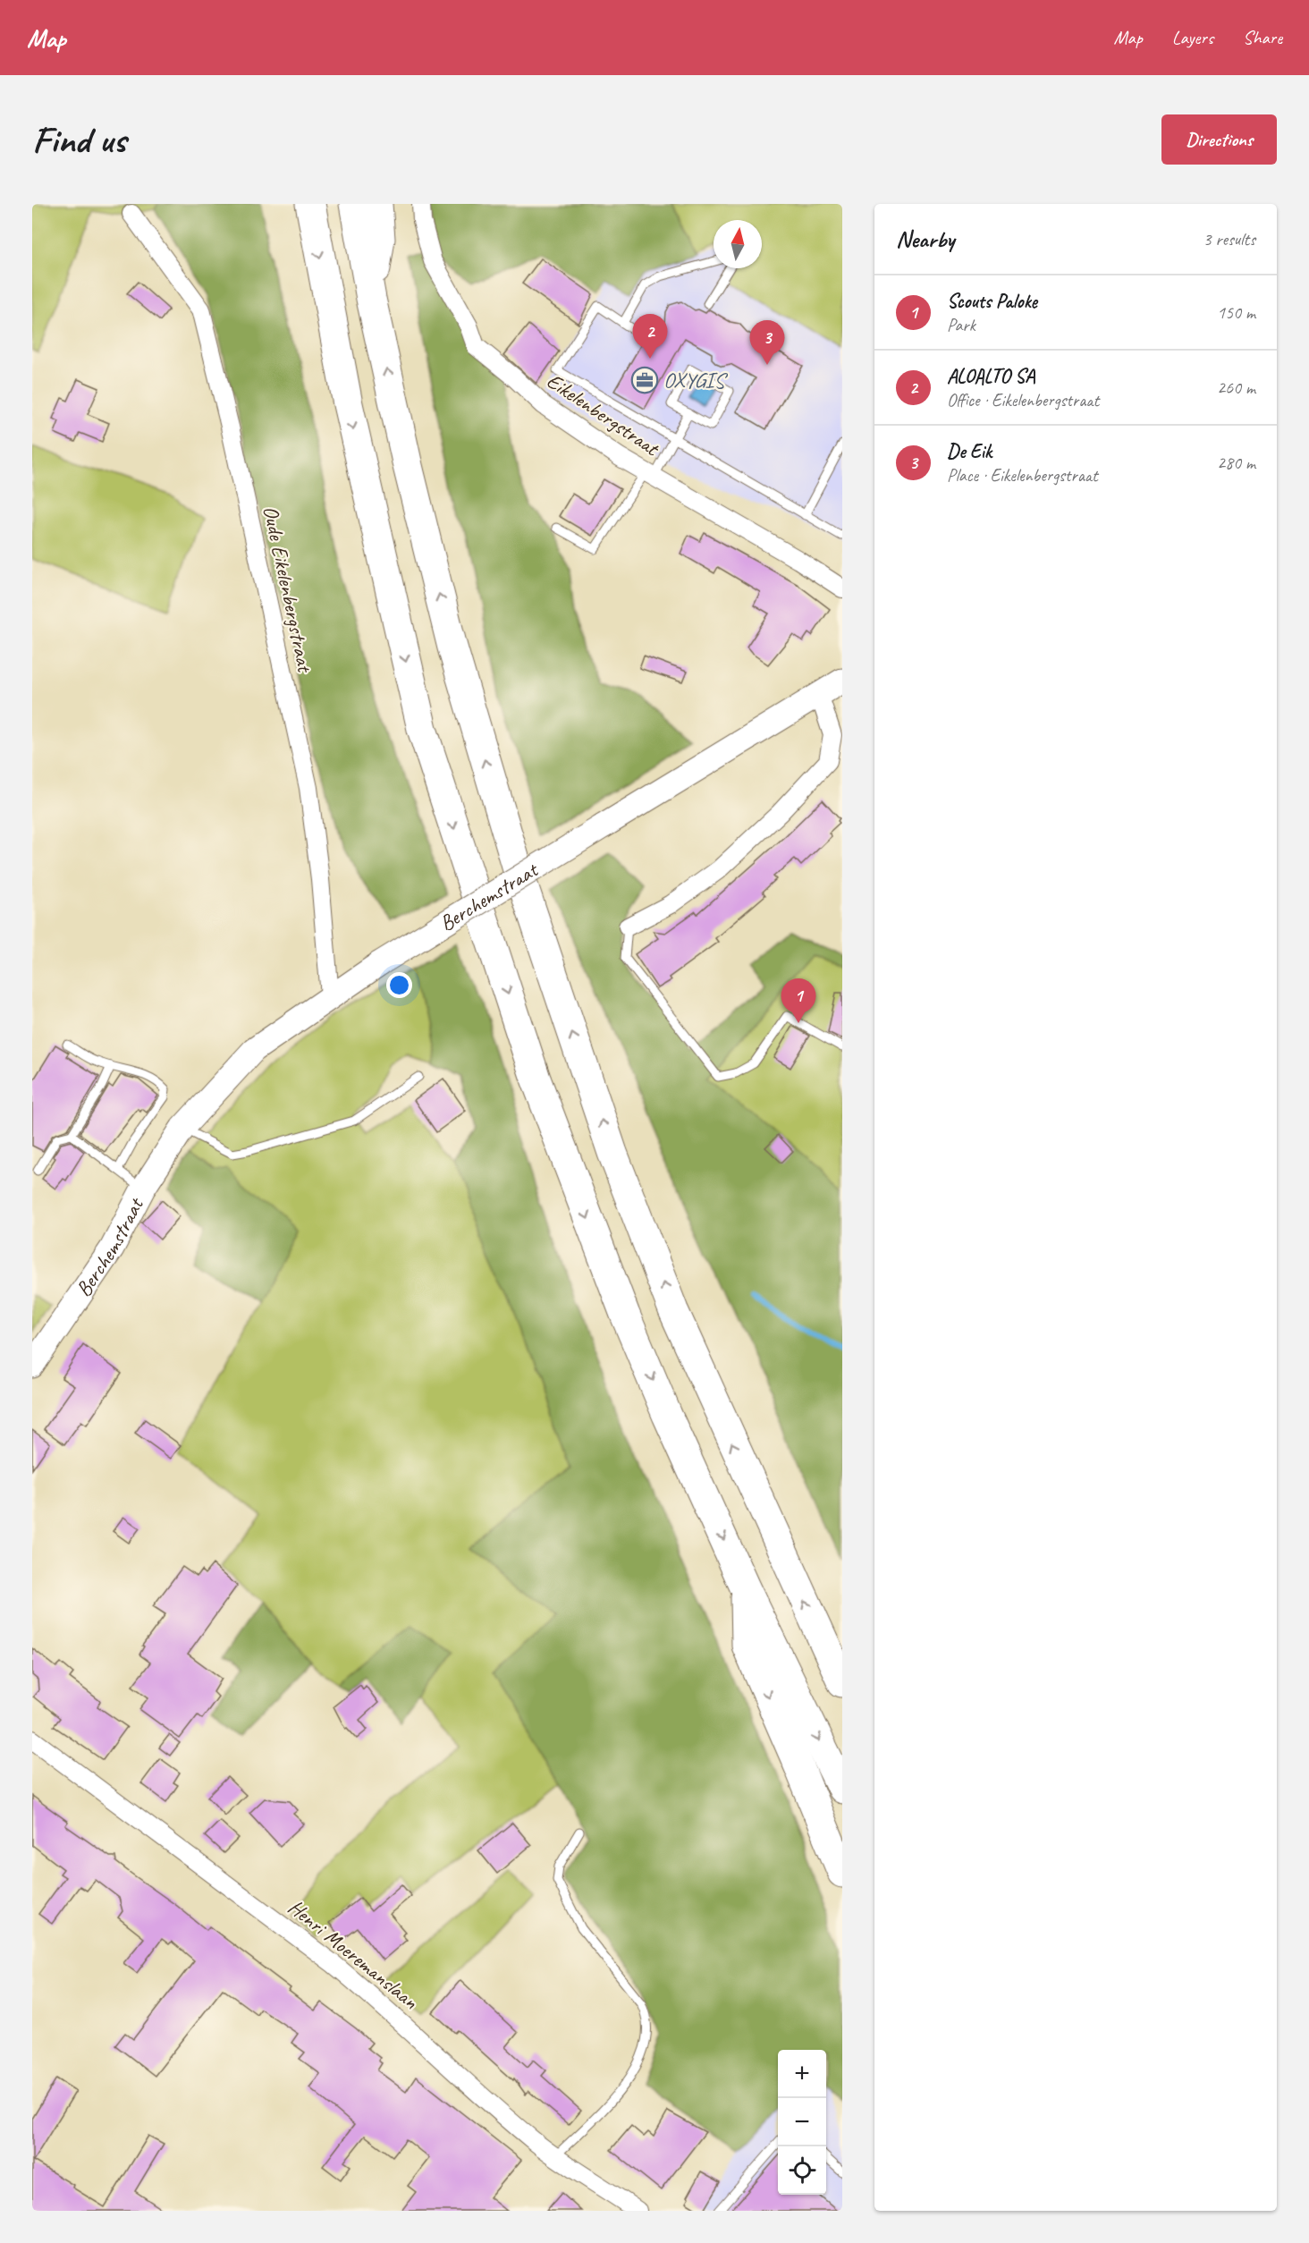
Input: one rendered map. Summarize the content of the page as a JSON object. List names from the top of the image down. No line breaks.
{"streets":{"street":["Eikelenbergstraat","Oude Eikelenbergstraat","Berchemstraat","Henri Moeremanslaan"]},"crossings":[["Oude Eikelenbergstraat","Berchemstraat"]],"places":{"office":["OXYGIS"]},"north":"top","page":{"header":"Map","nav":["Map","Layers","Share"],"buttons":"Directions","title":"Find us","heading":["Nearby","3 results"],"list":[{"mark":"1","name":"Scouts Paloke","note":"Park","value":"150 m"},{"mark":"2","name":"ALOALTO SA","note":"Office · Eikelenbergstraat","value":"260 m"},{"mark":"3","name":"De Eik","note":"Place · Eikelenbergstraat","value":"280 m"}],"pins":["2","3","1"],"map_buttons":["+","−"]}}
